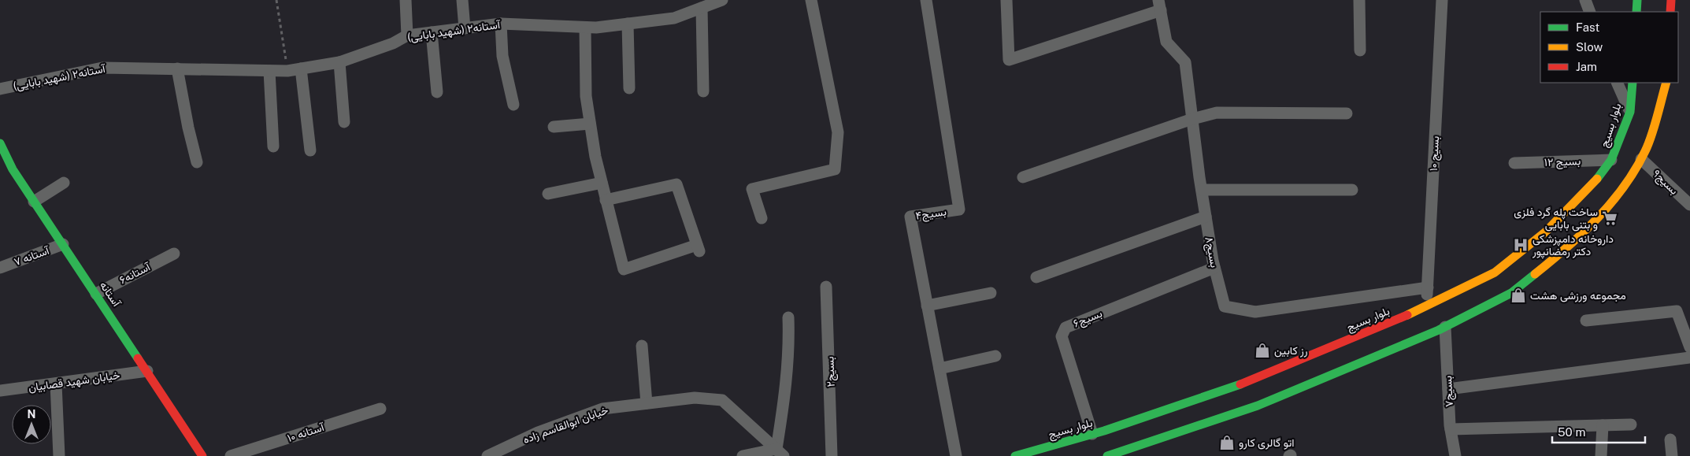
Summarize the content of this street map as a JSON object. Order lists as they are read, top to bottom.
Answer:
{
  "streets": {
    "main road": ["بلوار بسیج", "آستانه"],
    "street": [
      "آستانه۲ (شهید بابایی)",
      "بسیج ۱۰",
      "بسیج ۱۲",
      "بسیج۹",
      "بسیج۴",
      "بسیج۸",
      "آستانه ۷",
      "آستانه۶",
      "بسیج۶",
      "بسیج۲",
      "خیابان شهید قصابیان",
      "بسیج۷",
      "خیابان ابوالقاسم زاده",
      "آستانه ۱۰"
    ]
  },
  "crossings": [
    ["بلوار بسیج", "بسیج ۱۰"],
    ["بلوار بسیج", "بسیج ۱۲"],
    ["بلوار بسیج", "بسیج۶"],
    ["بسیج ۱۰", "بسیج۸"],
    ["بسیج۸", "بسیج۶"],
    ["آستانه ۷", "آستانه"],
    ["آستانه۶", "آستانه"],
    ["آستانه", "خیابان شهید قصابیان"]
  ],
  "places": {
    "supermarket": ["ساخت پله گرد فلزی و بتنی بابایی"],
    "hospital": ["داروخانه دامپزشکی دکتر رمضانپور"],
    "shop": ["مجموعه ورزشی هشت", "رز کابین", "اتو گالری کارو"]
  },
  "legend": ["Fast", "Slow", "Jam"],
  "scale_bar": "50 m",
  "north": "top"
}
